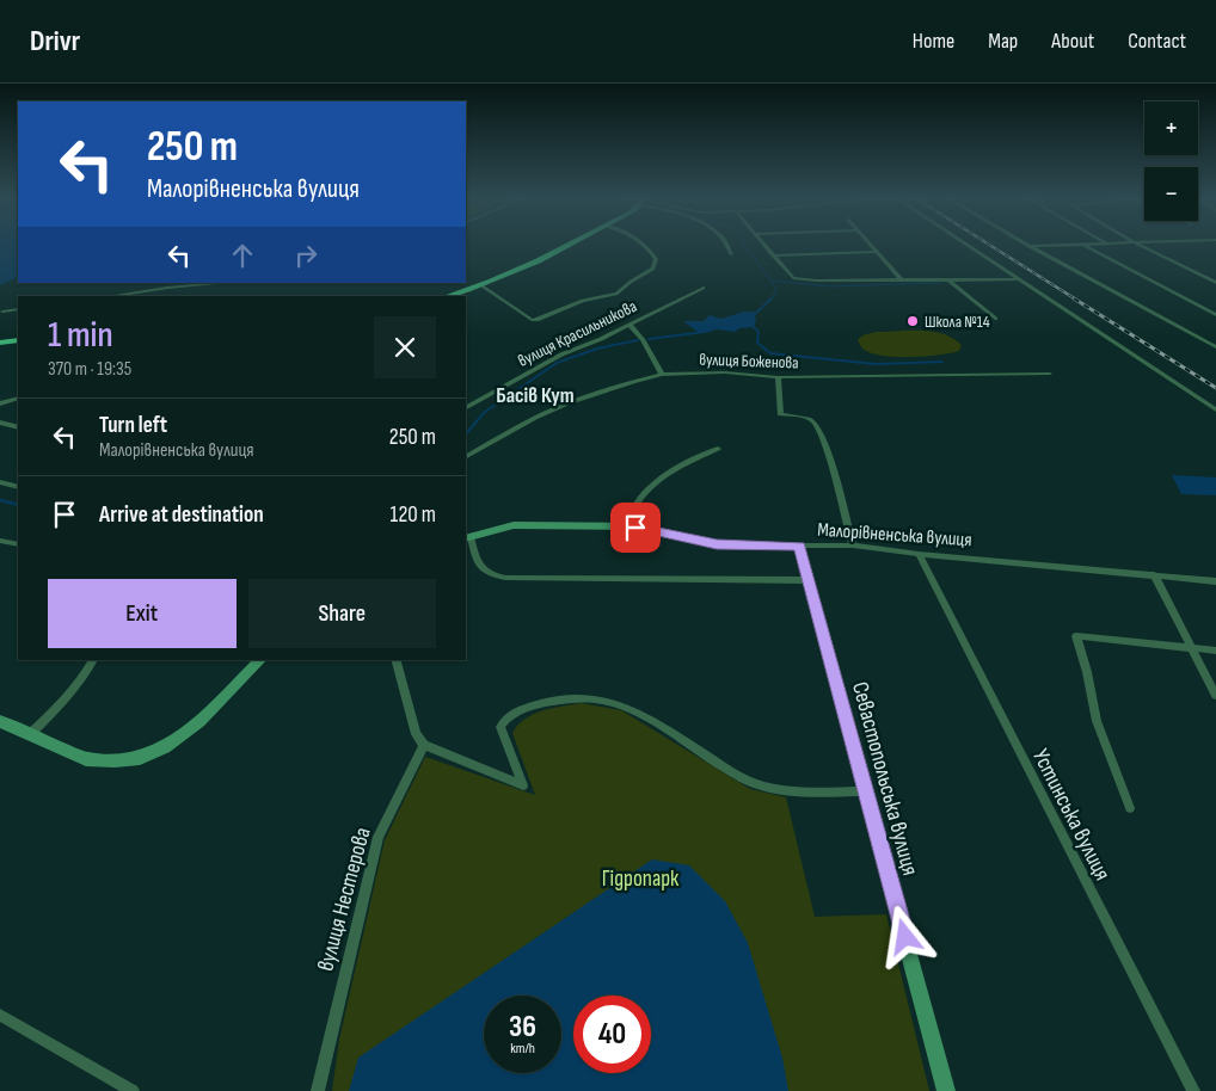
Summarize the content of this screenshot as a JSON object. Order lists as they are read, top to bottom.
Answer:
{
  "streets": {
    "street": [
      "вулиця Красильникова",
      "вулиця Боженова",
      "Малорівненська вулиця",
      "Севастопольська вулиця",
      "Устинська вулиця",
      "вулиця Нестерова"
    ]
  },
  "crossings": [
    ["Малорівненська вулиця", "Севастопольська вулиця"],
    ["Малорівненська вулиця", "Устинська вулиця"]
  ],
  "districts": ["Басів Кут"],
  "parks": ["Гідропарк"],
  "places": ["Школа №14"],
  "page": {
    "header": "Drivr",
    "nav": [
      "Home",
      "Map",
      "About",
      "Contact"
    ],
    "map_buttons": ["+", "−"],
    "turn": ["250 m", "Малорівненська вулиця"],
    "heading": ["1 min", "370 m · 19:35"],
    "list": [
      {
        "name": "Turn left",
        "note": "Малорівненська вулиця",
        "value": "250 m"
      },
      {
        "name": "Arrive at destination",
        "value": "120 m"
      }
    ],
    "buttons": ["Exit", "Share"],
    "speed": "36 km/h",
    "limit": "40"
  }
}
